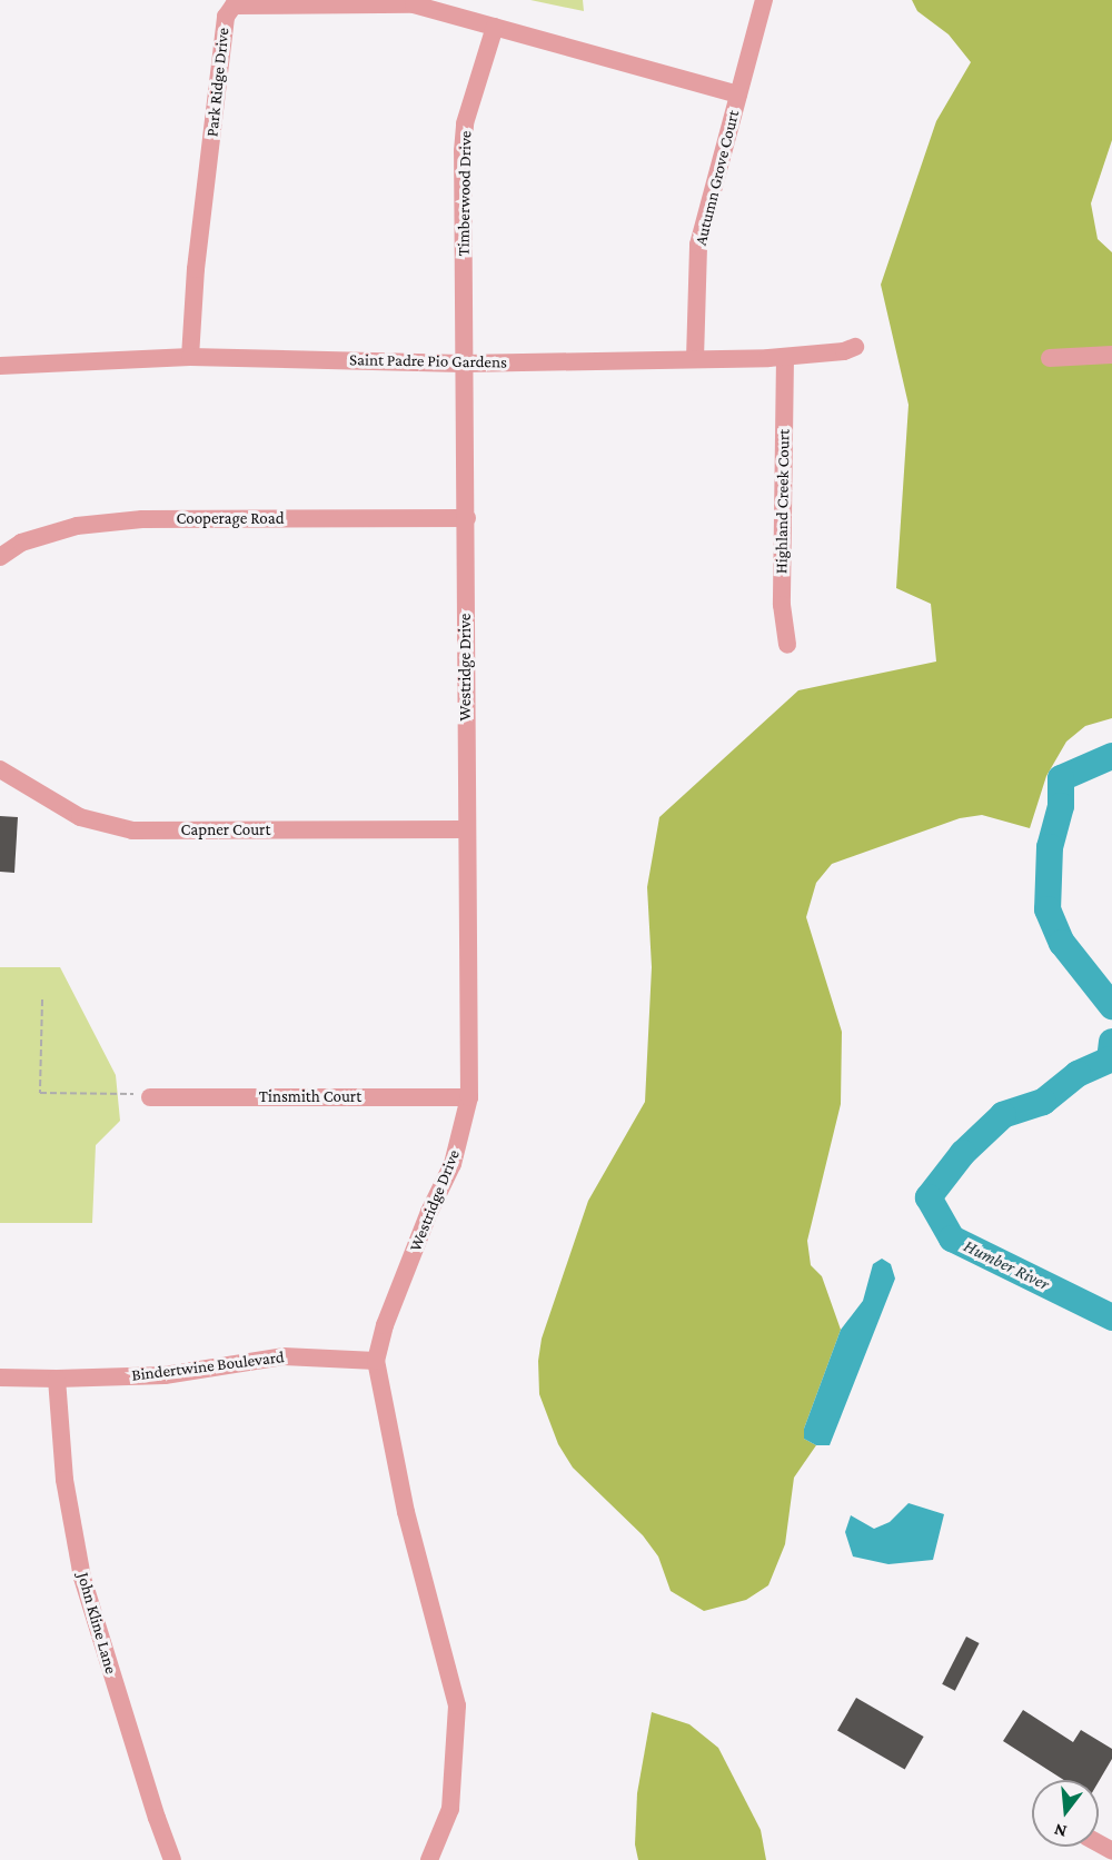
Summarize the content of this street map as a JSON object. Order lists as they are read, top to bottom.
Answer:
{
  "streets": {
    "street": [
      "Park Ridge Drive",
      "Autumn Grove Court",
      "Timberwood Drive",
      "Saint Padre Pio Gardens",
      "Highland Creek Court",
      "Cooperage Road",
      "Westridge Drive",
      "Capner Court",
      "Tinsmith Court",
      "Bindertwine Boulevard",
      "John Kline Lane"
    ]
  },
  "crossings": [
    ["Park Ridge Drive", "Autumn Grove Court"],
    ["Park Ridge Drive", "Timberwood Drive"],
    ["Park Ridge Drive", "Saint Padre Pio Gardens"],
    ["Autumn Grove Court", "Saint Padre Pio Gardens"],
    ["Timberwood Drive", "Saint Padre Pio Gardens"],
    ["Timberwood Drive", "Westridge Drive"],
    ["Saint Padre Pio Gardens", "Highland Creek Court"],
    ["Saint Padre Pio Gardens", "Westridge Drive"],
    ["Cooperage Road", "Westridge Drive"],
    ["Westridge Drive", "Capner Court"],
    ["Westridge Drive", "Tinsmith Court"],
    ["Westridge Drive", "Bindertwine Boulevard"],
    ["Bindertwine Boulevard", "John Kline Lane"]
  ],
  "water": ["Humber River"],
  "north": "bottom"
}
